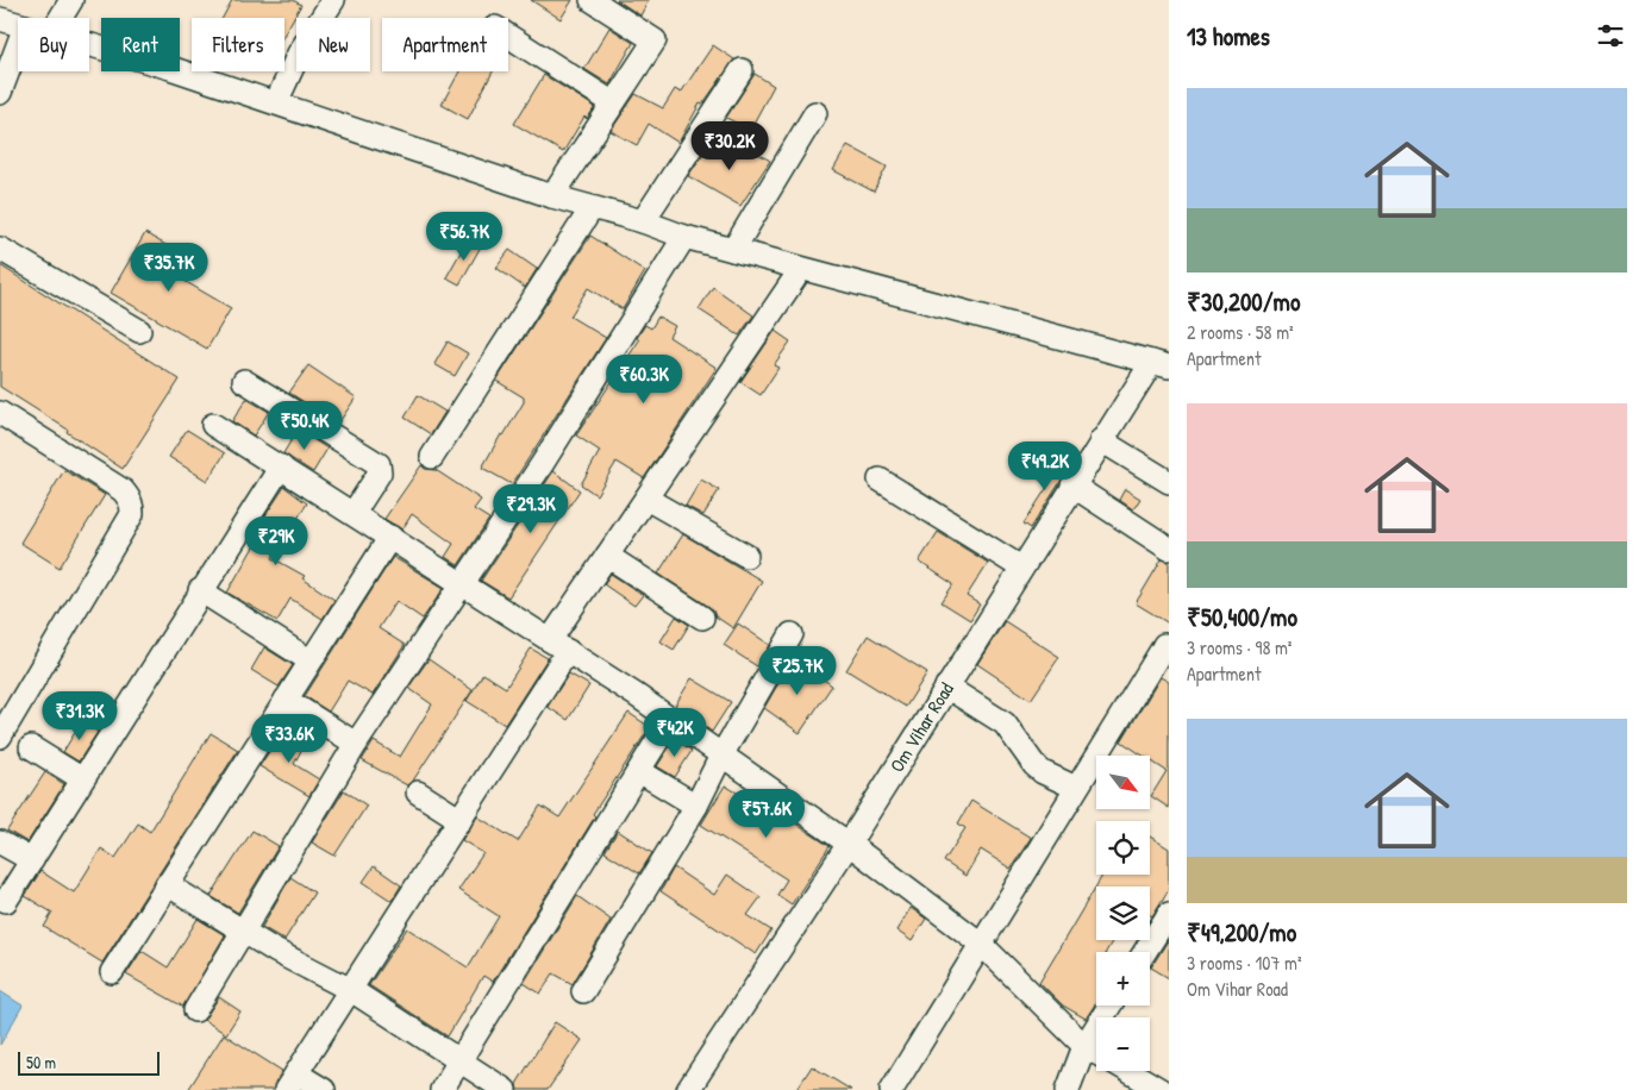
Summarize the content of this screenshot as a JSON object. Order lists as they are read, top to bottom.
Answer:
{
  "streets": {
    "street": ["Om Vihar Road"]
  },
  "scale_bar": "50 m",
  "north": "bottom right",
  "page": {
    "heading": "13 homes",
    "chip": [
      "Buy",
      "Rent",
      "Filters",
      "New",
      "Apartment"
    ],
    "list": [
      {
        "name": "₹30,200/mo",
        "note": "2 rooms · 58 m² · Apartment"
      },
      {
        "name": "₹50,400/mo",
        "note": "3 rooms · 98 m² · Apartment"
      },
      {
        "name": "₹49,200/mo",
        "note": "3 rooms · 107 m² · Om Vihar Road"
      }
    ],
    "price": [
      "₹30.2K",
      "₹56.7K",
      "₹35.7K",
      "₹60.3K",
      "₹50.4K",
      "₹49.2K",
      "₹29.3K",
      "₹29K",
      "₹25.7K",
      "₹31.3K",
      "₹42K",
      "₹33.6K",
      "₹57.6K"
    ],
    "map_buttons": ["+", "−"],
    "scale": "50 m"
  }
}
